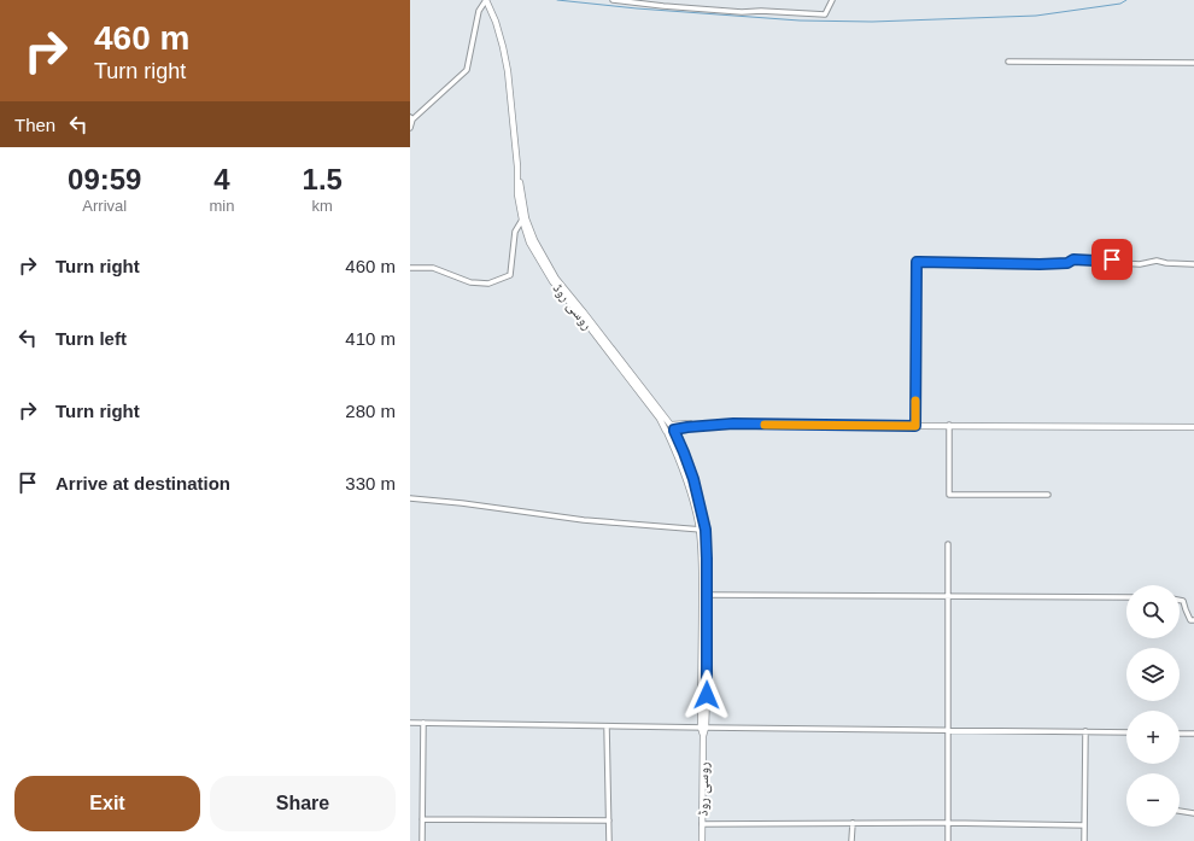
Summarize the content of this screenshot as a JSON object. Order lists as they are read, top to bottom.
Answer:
{
  "streets": {
    "main road": ["روسی روڈ"]
  },
  "page": {
    "turn": ["460 m", "Turn right"],
    "then": "Then",
    "eta": [
      "09:59",
      "Arrival",
      "4",
      "min",
      "1.5",
      "km"
    ],
    "list": [
      {
        "name": "Turn right",
        "value": "460 m"
      },
      {
        "name": "Turn left",
        "value": "410 m"
      },
      {
        "name": "Turn right",
        "value": "280 m"
      },
      {
        "name": "Arrive at destination",
        "value": "330 m"
      }
    ],
    "map_buttons": ["+", "−"],
    "buttons": ["Exit", "Share"]
  }
}
